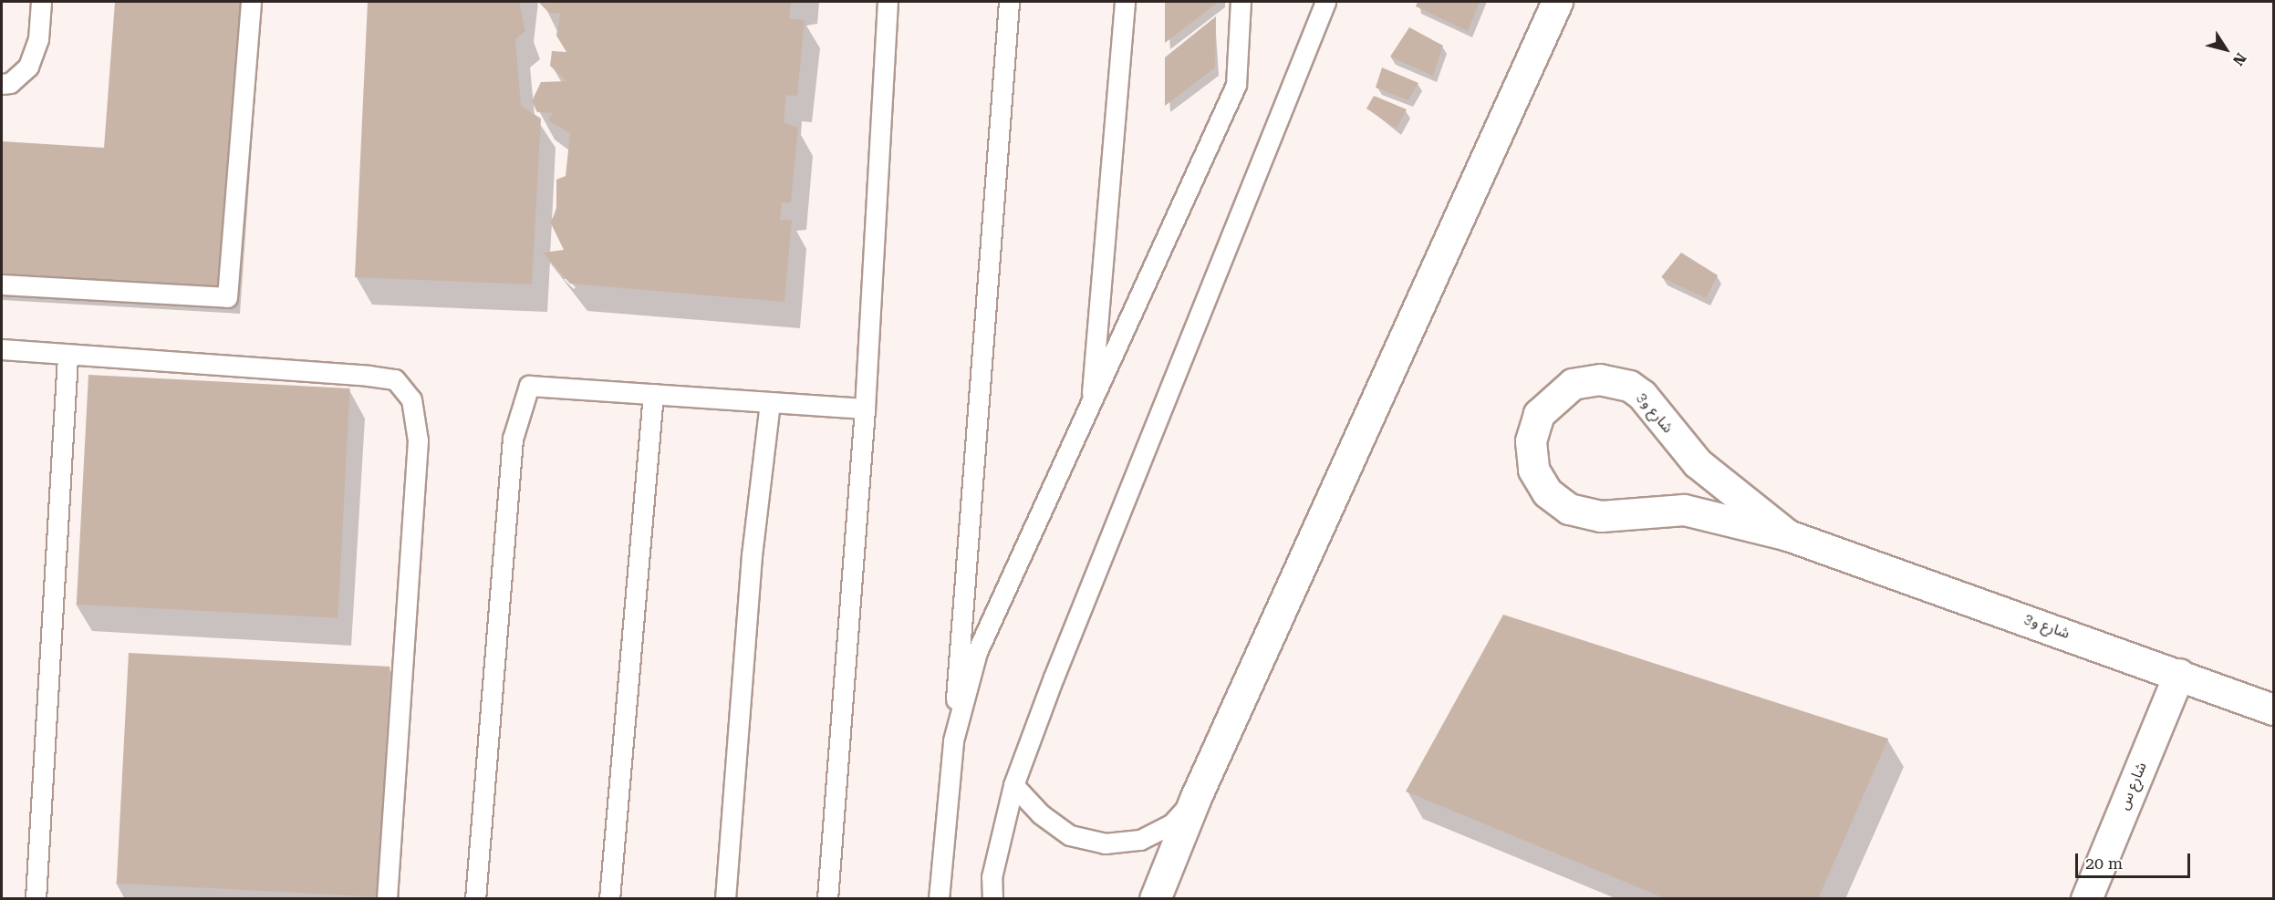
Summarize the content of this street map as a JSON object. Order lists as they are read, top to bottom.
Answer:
{
  "streets": {
    "street": ["شارع و3", "شارع س"]
  },
  "crossings": [
    ["شارع و3", "شارع س"]
  ],
  "scale_bar": "20 m",
  "north": "bottom right"
}
